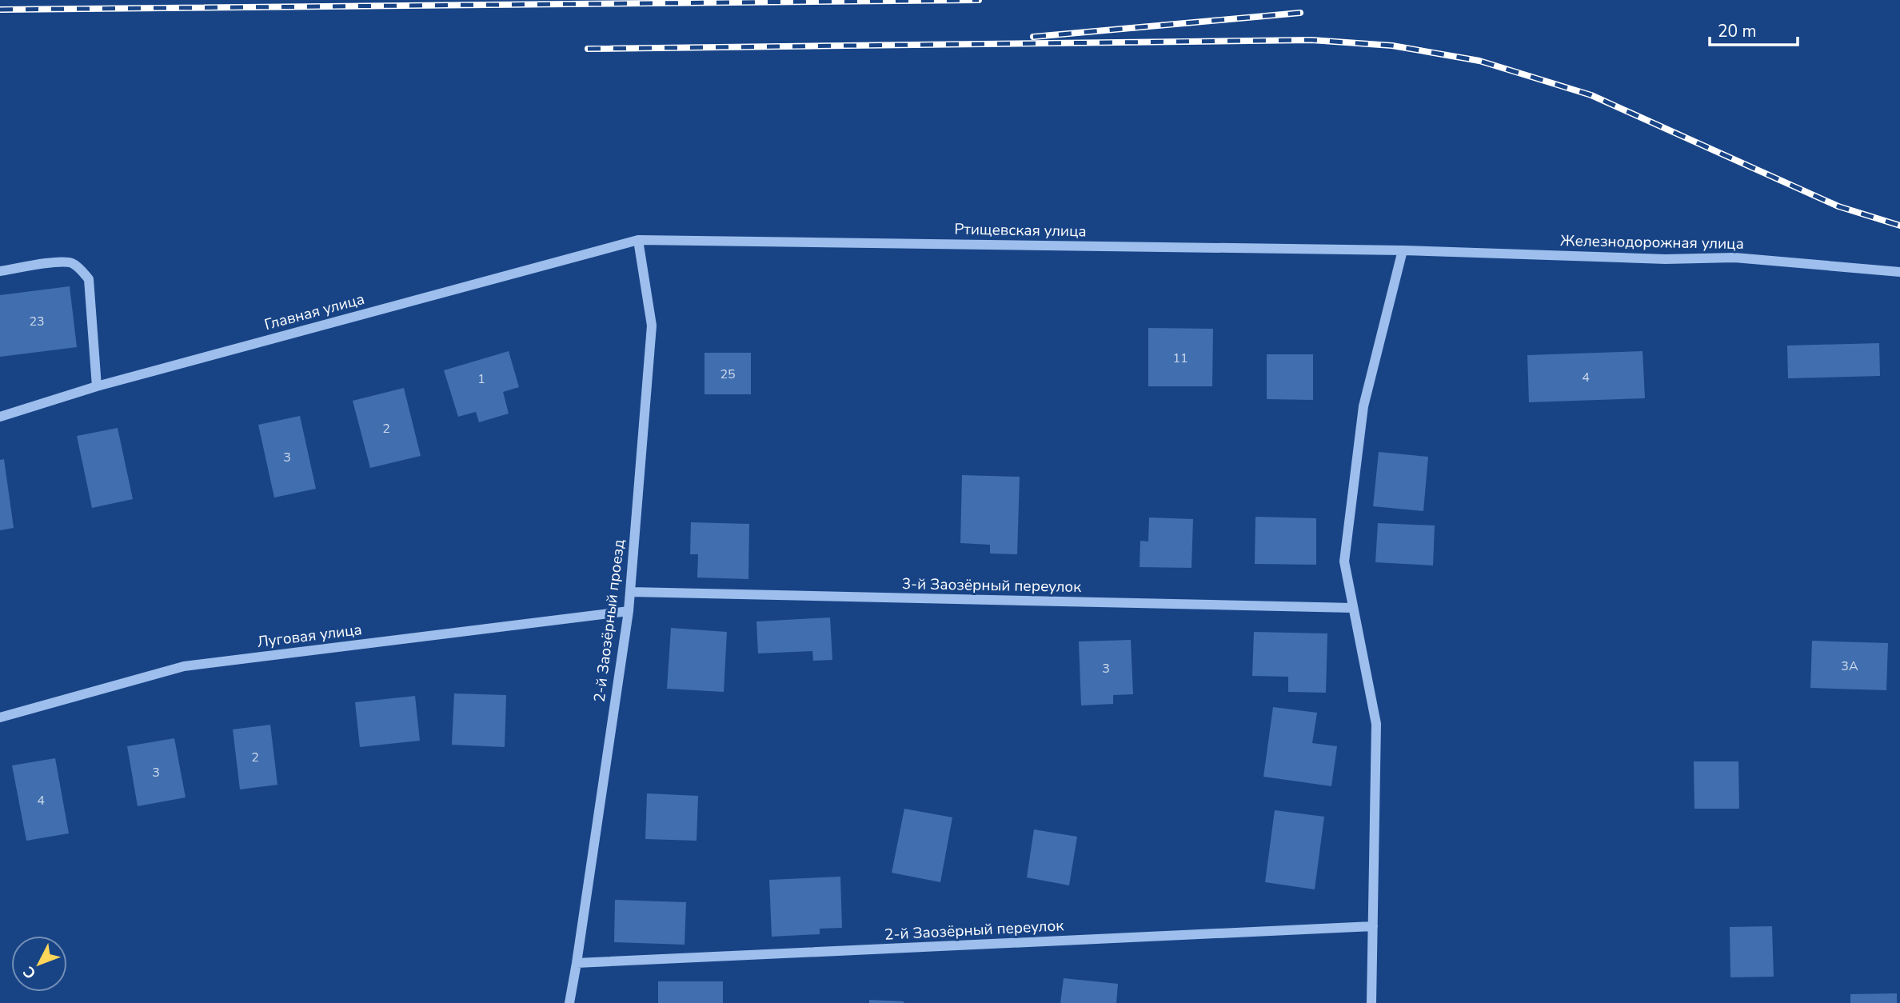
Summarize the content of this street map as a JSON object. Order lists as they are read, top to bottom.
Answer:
{
  "streets": {
    "street": [
      "Ртищевская улица",
      "Железнодорожная улица",
      "Главная улица",
      "3-й Заозёрный переулок",
      "2-й Заозёрный проезд",
      "Луговая улица",
      "2-й Заозёрный переулок"
    ]
  },
  "crossings": [
    ["Ртищевская улица", "Железнодорожная улица"],
    ["Ртищевская улица", "Главная улица"],
    ["Ртищевская улица", "2-й Заозёрный проезд"],
    ["Главная улица", "2-й Заозёрный проезд"],
    ["3-й Заозёрный переулок", "2-й Заозёрный проезд"],
    ["2-й Заозёрный проезд", "Луговая улица"],
    ["2-й Заозёрный проезд", "2-й Заозёрный переулок"]
  ],
  "house_numbers": [
    "23",
    "11",
    "25",
    "4",
    "1",
    "2",
    "3",
    "3А",
    "3",
    "2",
    "3",
    "4"
  ],
  "scale_bar": "20 m",
  "north": "bottom left"
}
